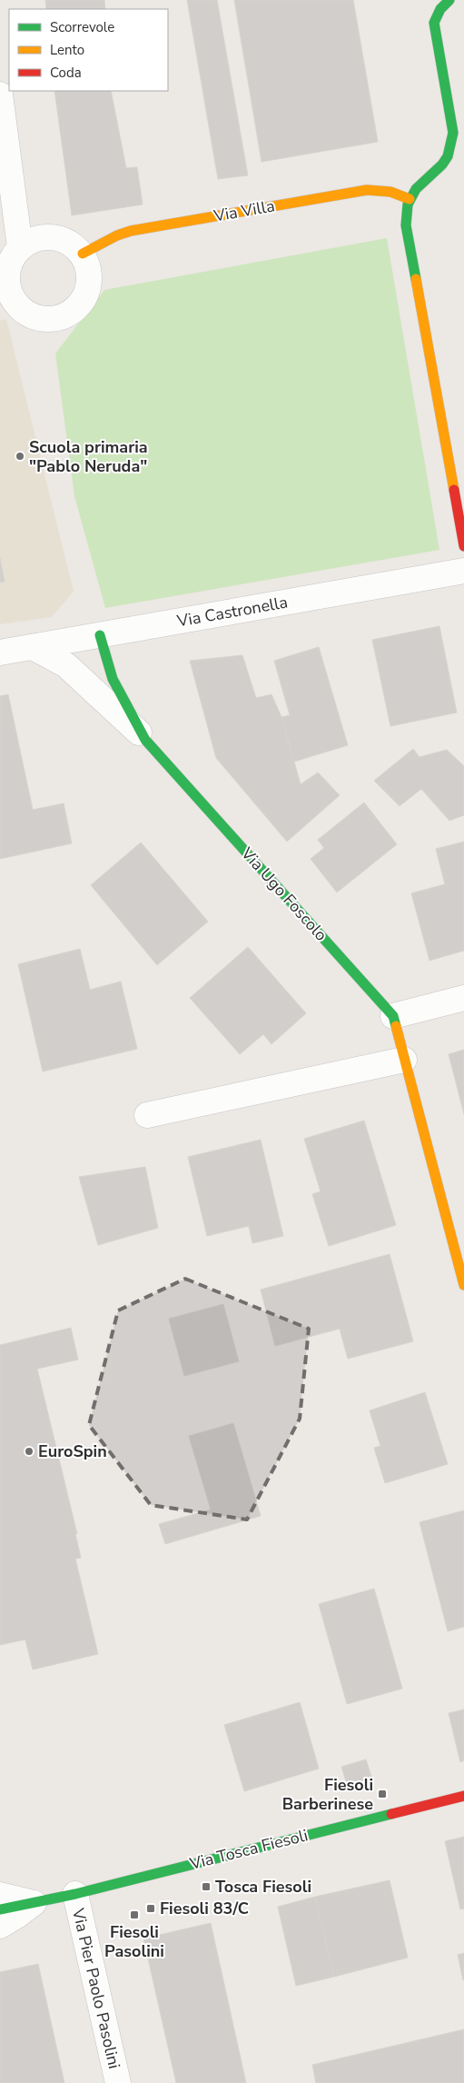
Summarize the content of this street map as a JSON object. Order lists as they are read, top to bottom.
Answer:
{
  "streets": {
    "street": [
      "Via Villa",
      "Via Castronella",
      "Via Ugo Foscolo",
      "Via Tosca Fiesoli",
      "Via Pier Paolo Pasolini"
    ]
  },
  "crossings": [
    ["Via Castronella", "Via Ugo Foscolo"],
    ["Via Tosca Fiesoli", "Via Pier Paolo Pasolini"]
  ],
  "places": {
    "other": ["Scuola primaria \"Pablo Neruda\"", "EuroSpin"],
    "transit": [
      "Fiesoli Barberinese",
      "Tosca Fiesoli",
      "Fiesoli 83/C",
      "Fiesoli Pasolini"
    ]
  },
  "legend": ["Scorrevole", "Lento", "Coda"]
}
